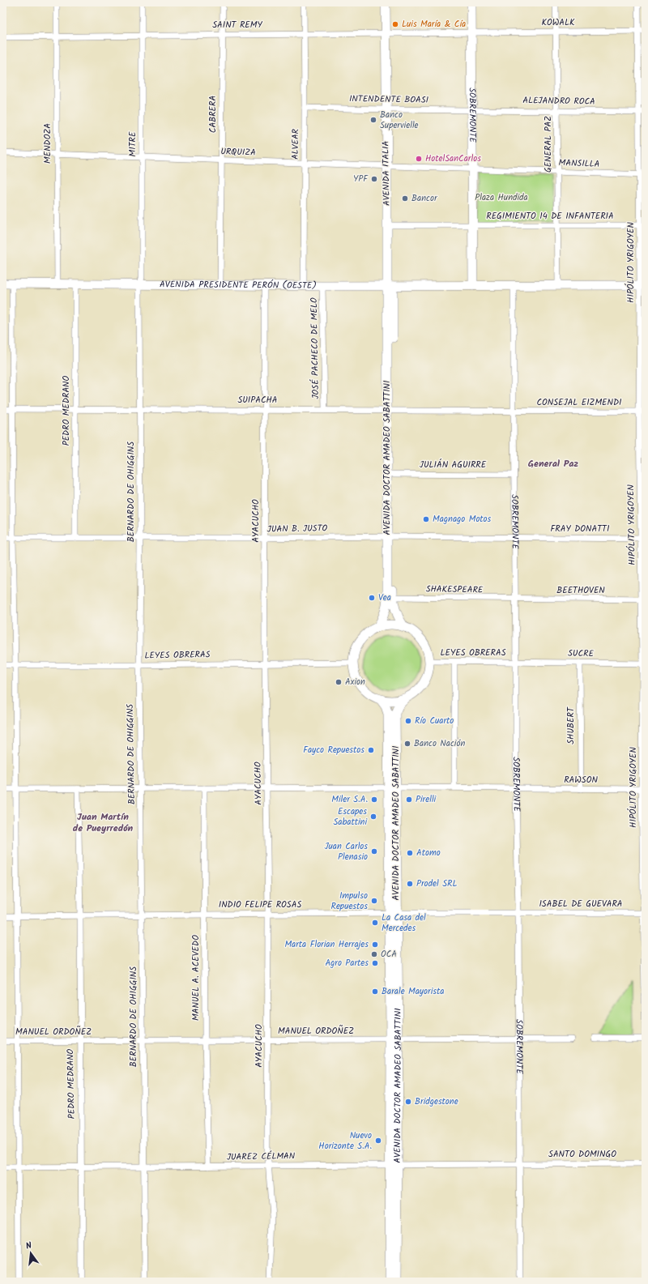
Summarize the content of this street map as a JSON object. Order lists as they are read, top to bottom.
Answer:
{
  "streets": {
    "main road": [
      "SOBREMONTE",
      "AVENIDA ITALIA",
      "AVENIDA PRESIDENTE PERÓN (OESTE)",
      "AVENIDA DOCTOR AMADEO SABATTINI"
    ],
    "street": [
      "KOWALK",
      "SAINT REMY",
      "INTENDENTE BOASI",
      "ALEJANDRO ROCA",
      "CABRERA",
      "MENDOZA",
      "MITRE",
      "ALVEAR",
      "GENERAL PAZ",
      "URQUIZA",
      "MANSILLA",
      "REGIMIENTO 14 DE INFANTERIA",
      "HIPÓLITO YRIGOYEN",
      "JOSÉ PACHECO DE MELO",
      "SUIPACHA",
      "CONSEJAL EIZMENDI",
      "PEDRO MEDRANO",
      "JULIÁN AGUIRRE",
      "BERNARDO DE OHIGGINS",
      "AYACUCHO",
      "JUAN B. JUSTO",
      "FRAY DONATTI",
      "SHAKESPEARE",
      "BEETHOVEN",
      "LEYES OBRERAS",
      "SUCRE",
      "SHUBERT",
      "RAWSON",
      "ISABEL DE GUEVARA",
      "INDIO FELIPE ROSAS",
      "MANUEL A. ACEVEDO",
      "MANUEL ORDOÑEZ",
      "SANTO DOMINGO",
      "JUAREZ CÉLMAN"
    ]
  },
  "crossings": [
    ["KOWALK", "SAINT REMY"],
    ["KOWALK", "SOBREMONTE"],
    ["KOWALK", "GENERAL PAZ"],
    ["KOWALK", "HIPÓLITO YRIGOYEN"],
    ["SAINT REMY", "CABRERA"],
    ["SAINT REMY", "SOBREMONTE"],
    ["SAINT REMY", "MENDOZA"],
    ["SAINT REMY", "MITRE"],
    ["SAINT REMY", "ALVEAR"],
    ["SAINT REMY", "AVENIDA ITALIA"],
    ["INTENDENTE BOASI", "ALEJANDRO ROCA"],
    ["INTENDENTE BOASI", "SOBREMONTE"],
    ["INTENDENTE BOASI", "ALVEAR"],
    ["INTENDENTE BOASI", "AVENIDA ITALIA"],
    ["ALEJANDRO ROCA", "SOBREMONTE"],
    ["ALEJANDRO ROCA", "GENERAL PAZ"],
    ["ALEJANDRO ROCA", "HIPÓLITO YRIGOYEN"],
    ["CABRERA", "URQUIZA"],
    ["CABRERA", "AVENIDA PRESIDENTE PERÓN (OESTE)"],
    ["SOBREMONTE", "URQUIZA"],
    ["SOBREMONTE", "MANSILLA"],
    ["SOBREMONTE", "REGIMIENTO 14 DE INFANTERIA"],
    ["SOBREMONTE", "AVENIDA PRESIDENTE PERÓN (OESTE)"],
    ["SOBREMONTE", "SUIPACHA"],
    ["SOBREMONTE", "CONSEJAL EIZMENDI"],
    ["SOBREMONTE", "JULIÁN AGUIRRE"],
    ["SOBREMONTE", "JUAN B. JUSTO"],
    ["SOBREMONTE", "FRAY DONATTI"],
    ["SOBREMONTE", "SHAKESPEARE"],
    ["SOBREMONTE", "BEETHOVEN"],
    ["SOBREMONTE", "LEYES OBRERAS"],
    ["SOBREMONTE", "SUCRE"],
    ["SOBREMONTE", "RAWSON"],
    ["SOBREMONTE", "ISABEL DE GUEVARA"],
    ["SOBREMONTE", "INDIO FELIPE ROSAS"],
    ["SOBREMONTE", "MANUEL ORDOÑEZ"],
    ["SOBREMONTE", "SANTO DOMINGO"],
    ["SOBREMONTE", "JUAREZ CÉLMAN"],
    ["MENDOZA", "URQUIZA"],
    ["MENDOZA", "AVENIDA PRESIDENTE PERÓN (OESTE)"],
    ["MITRE", "URQUIZA"],
    ["MITRE", "AVENIDA PRESIDENTE PERÓN (OESTE)"],
    ["MITRE", "BERNARDO DE OHIGGINS"],
    ["ALVEAR", "URQUIZA"],
    ["ALVEAR", "AVENIDA PRESIDENTE PERÓN (OESTE)"],
    ["GENERAL PAZ", "MANSILLA"],
    ["GENERAL PAZ", "REGIMIENTO 14 DE INFANTERIA"],
    ["GENERAL PAZ", "AVENIDA PRESIDENTE PERÓN (OESTE)"],
    ["URQUIZA", "MANSILLA"],
    ["URQUIZA", "AVENIDA ITALIA"],
    ["MANSILLA", "HIPÓLITO YRIGOYEN"],
    ["AVENIDA ITALIA", "REGIMIENTO 14 DE INFANTERIA"],
    ["AVENIDA ITALIA", "AVENIDA PRESIDENTE PERÓN (OESTE)"],
    ["AVENIDA ITALIA", "AVENIDA DOCTOR AMADEO SABATTINI"],
    ["REGIMIENTO 14 DE INFANTERIA", "HIPÓLITO YRIGOYEN"],
    ["HIPÓLITO YRIGOYEN", "AVENIDA PRESIDENTE PERÓN (OESTE)"],
    ["HIPÓLITO YRIGOYEN", "CONSEJAL EIZMENDI"],
    ["HIPÓLITO YRIGOYEN", "FRAY DONATTI"],
    ["HIPÓLITO YRIGOYEN", "BEETHOVEN"],
    ["HIPÓLITO YRIGOYEN", "SUCRE"],
    ["HIPÓLITO YRIGOYEN", "RAWSON"],
    ["HIPÓLITO YRIGOYEN", "ISABEL DE GUEVARA"],
    ["AVENIDA PRESIDENTE PERÓN (OESTE)", "JOSÉ PACHECO DE MELO"],
    ["AVENIDA PRESIDENTE PERÓN (OESTE)", "PEDRO MEDRANO"],
    ["AVENIDA PRESIDENTE PERÓN (OESTE)", "AVENIDA DOCTOR AMADEO SABATTINI"],
    ["AVENIDA PRESIDENTE PERÓN (OESTE)", "BERNARDO DE OHIGGINS"],
    ["AVENIDA PRESIDENTE PERÓN (OESTE)", "AYACUCHO"],
    ["JOSÉ PACHECO DE MELO", "SUIPACHA"],
    ["SUIPACHA", "CONSEJAL EIZMENDI"],
    ["SUIPACHA", "PEDRO MEDRANO"],
    ["SUIPACHA", "AVENIDA DOCTOR AMADEO SABATTINI"],
    ["SUIPACHA", "BERNARDO DE OHIGGINS"],
    ["SUIPACHA", "AYACUCHO"],
    ["PEDRO MEDRANO", "JUAN B. JUSTO"],
    ["PEDRO MEDRANO", "RAWSON"],
    ["PEDRO MEDRANO", "INDIO FELIPE ROSAS"],
    ["PEDRO MEDRANO", "MANUEL ORDOÑEZ"],
    ["PEDRO MEDRANO", "JUAREZ CÉLMAN"],
    ["AVENIDA DOCTOR AMADEO SABATTINI", "JULIÁN AGUIRRE"],
    ["AVENIDA DOCTOR AMADEO SABATTINI", "JUAN B. JUSTO"],
    ["AVENIDA DOCTOR AMADEO SABATTINI", "SHAKESPEARE"],
    ["AVENIDA DOCTOR AMADEO SABATTINI", "LEYES OBRERAS"],
    ["AVENIDA DOCTOR AMADEO SABATTINI", "RAWSON"],
    ["AVENIDA DOCTOR AMADEO SABATTINI", "INDIO FELIPE ROSAS"],
    ["AVENIDA DOCTOR AMADEO SABATTINI", "MANUEL ORDOÑEZ"],
    ["AVENIDA DOCTOR AMADEO SABATTINI", "JUAREZ CÉLMAN"],
    ["BERNARDO DE OHIGGINS", "JUAN B. JUSTO"],
    ["BERNARDO DE OHIGGINS", "LEYES OBRERAS"],
    ["BERNARDO DE OHIGGINS", "RAWSON"],
    ["BERNARDO DE OHIGGINS", "INDIO FELIPE ROSAS"],
    ["BERNARDO DE OHIGGINS", "MANUEL ORDOÑEZ"],
    ["BERNARDO DE OHIGGINS", "JUAREZ CÉLMAN"],
    ["AYACUCHO", "JUAN B. JUSTO"],
    ["AYACUCHO", "LEYES OBRERAS"],
    ["AYACUCHO", "RAWSON"],
    ["AYACUCHO", "INDIO FELIPE ROSAS"],
    ["AYACUCHO", "MANUEL ORDOÑEZ"],
    ["AYACUCHO", "JUAREZ CÉLMAN"],
    ["JUAN B. JUSTO", "FRAY DONATTI"],
    ["SHAKESPEARE", "BEETHOVEN"],
    ["LEYES OBRERAS", "SUCRE"],
    ["SUCRE", "SHUBERT"],
    ["SHUBERT", "RAWSON"],
    ["RAWSON", "MANUEL A. ACEVEDO"],
    ["ISABEL DE GUEVARA", "INDIO FELIPE ROSAS"],
    ["INDIO FELIPE ROSAS", "MANUEL A. ACEVEDO"],
    ["MANUEL A. ACEVEDO", "MANUEL ORDOÑEZ"],
    ["MANUEL A. ACEVEDO", "JUAREZ CÉLMAN"],
    ["SANTO DOMINGO", "JUAREZ CÉLMAN"]
  ],
  "districts": ["General Paz", "Juan Martín de Pueyrredón"],
  "parks": ["Plaza Hundida"],
  "places": [
    "Luis María & Cía",
    "Banco Supervielle",
    "HotelSanCarlos",
    "YPF",
    "Bancor",
    "Magnago Motos",
    "Vea",
    "Axion",
    "Río Cuarto",
    "Banco Nación",
    "Fayco Repuestos",
    "Miler S.A.",
    "Pirelli",
    "Escapes Sabattini",
    "Juan Carlos Plenasio",
    "Atomo",
    "Prodel SRL",
    "Impulso Repuestos",
    "La Casa del Mercedes",
    "Marta Florian Herrajes",
    "OCA",
    "Agro Partes",
    "Barale Mayorista",
    "Bridgestone",
    "Nuevo Horizonte S.A."
  ],
  "north": "top"
}
